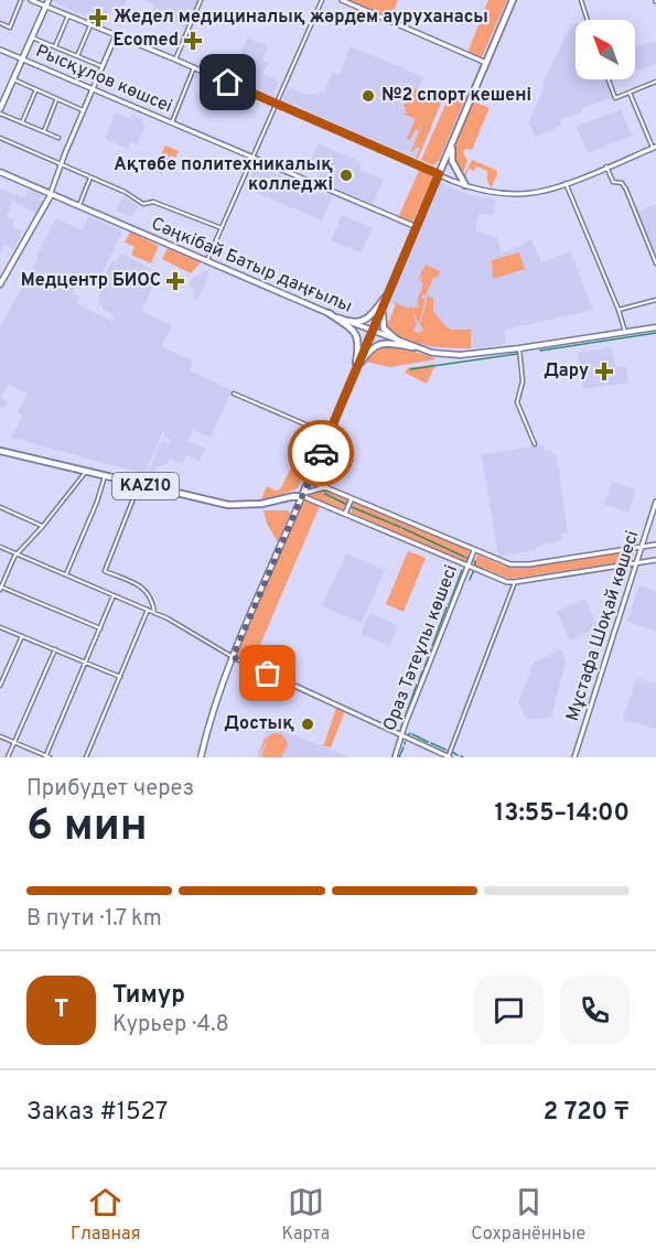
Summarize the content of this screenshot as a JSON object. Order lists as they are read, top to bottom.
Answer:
{
  "streets": {
    "main road": ["Сәңкібай Батыр даңғылы", "KAZ10"],
    "street": ["Рысқұлов көшсеі", "Мұстафа Шоқай көшесі", "Ораз Тәтеұлы көшесі"]
  },
  "places": {
    "health": [
      "Жедел медициналық жәрдем ауруханасы",
      "Ecomed",
      "Медцентр БИОС",
      "Дару"
    ],
    "other": ["№2 спорт кешені", "Ақтөбе политехникалық колледжі", "Достық"]
  },
  "north": "top left",
  "page": {
    "heading": ["6 мин", "Прибудет через", "13:55–14:00"],
    "panel": [
      "Тимур",
      "Курьер · 4.8",
      "Заказ #1527",
      "2 720 ₸"
    ],
    "bar": "В пути · 1.7 km",
    "round": "Т",
    "tabs": ["Главная", "Карта", "Сохранённые"]
  }
}
